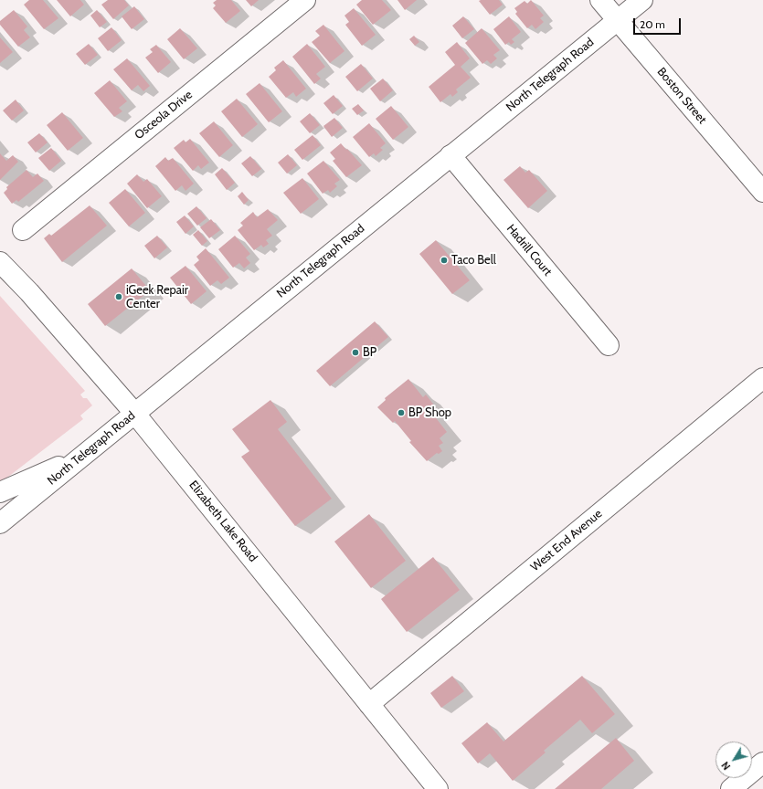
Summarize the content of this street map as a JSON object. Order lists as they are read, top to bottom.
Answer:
{
  "streets": {
    "main road": [
      "North Telegraph Road",
      "Boston Street",
      "Osceola Drive",
      "Hadrill Court",
      "Elizabeth Lake Road",
      "West End Avenue"
    ]
  },
  "crossings": [
    ["North Telegraph Road", "Boston Street"],
    ["North Telegraph Road", "Hadrill Court"],
    ["North Telegraph Road", "Elizabeth Lake Road"],
    ["Elizabeth Lake Road", "West End Avenue"]
  ],
  "places": [
    "Taco Bell",
    "iGeek Repair Center",
    "BP",
    "BP Shop"
  ],
  "scale_bar": "20 m",
  "north": "bottom left"
}
